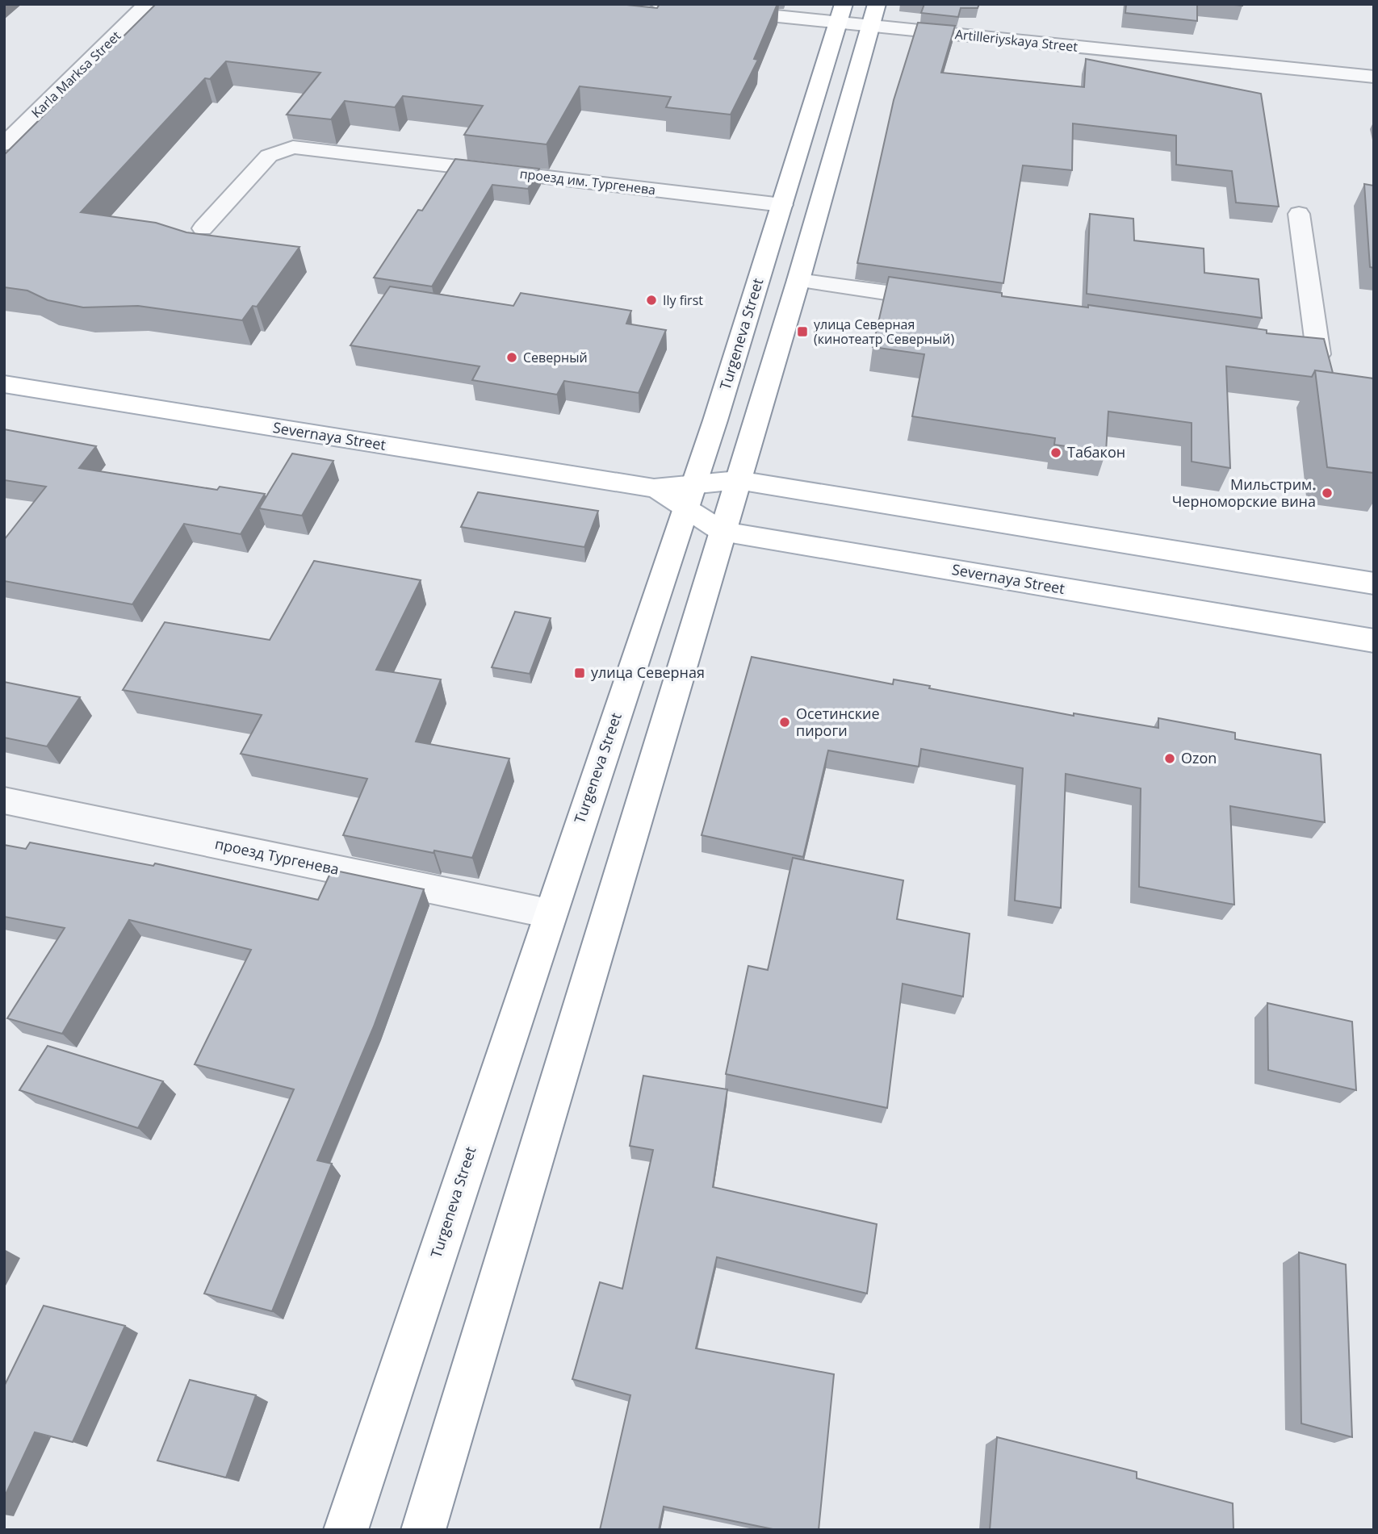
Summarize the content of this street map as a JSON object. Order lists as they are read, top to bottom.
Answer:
{
  "streets": {
    "main road": ["Turgeneva Street", "Severnaya Street"],
    "street": [
      "Artilleriyskaya Street",
      "Karla Marksa Street",
      "проезд им. Тургенева",
      "проезд Тургенева"
    ]
  },
  "crossings": [
    ["Artilleriyskaya Street", "Turgeneva Street"],
    ["проезд им. Тургенева", "Turgeneva Street"],
    ["Turgeneva Street", "Severnaya Street"],
    ["Turgeneva Street", "проезд Тургенева"]
  ],
  "places": {
    "other": [
      "Ily first",
      "Северный",
      "Табакон",
      "Мильстрим. Черноморские вина",
      "Осетинские пироги",
      "Ozon"
    ],
    "transit": ["улица Северная (кинотеатр Северный)", "улица Северная"]
  }
}
